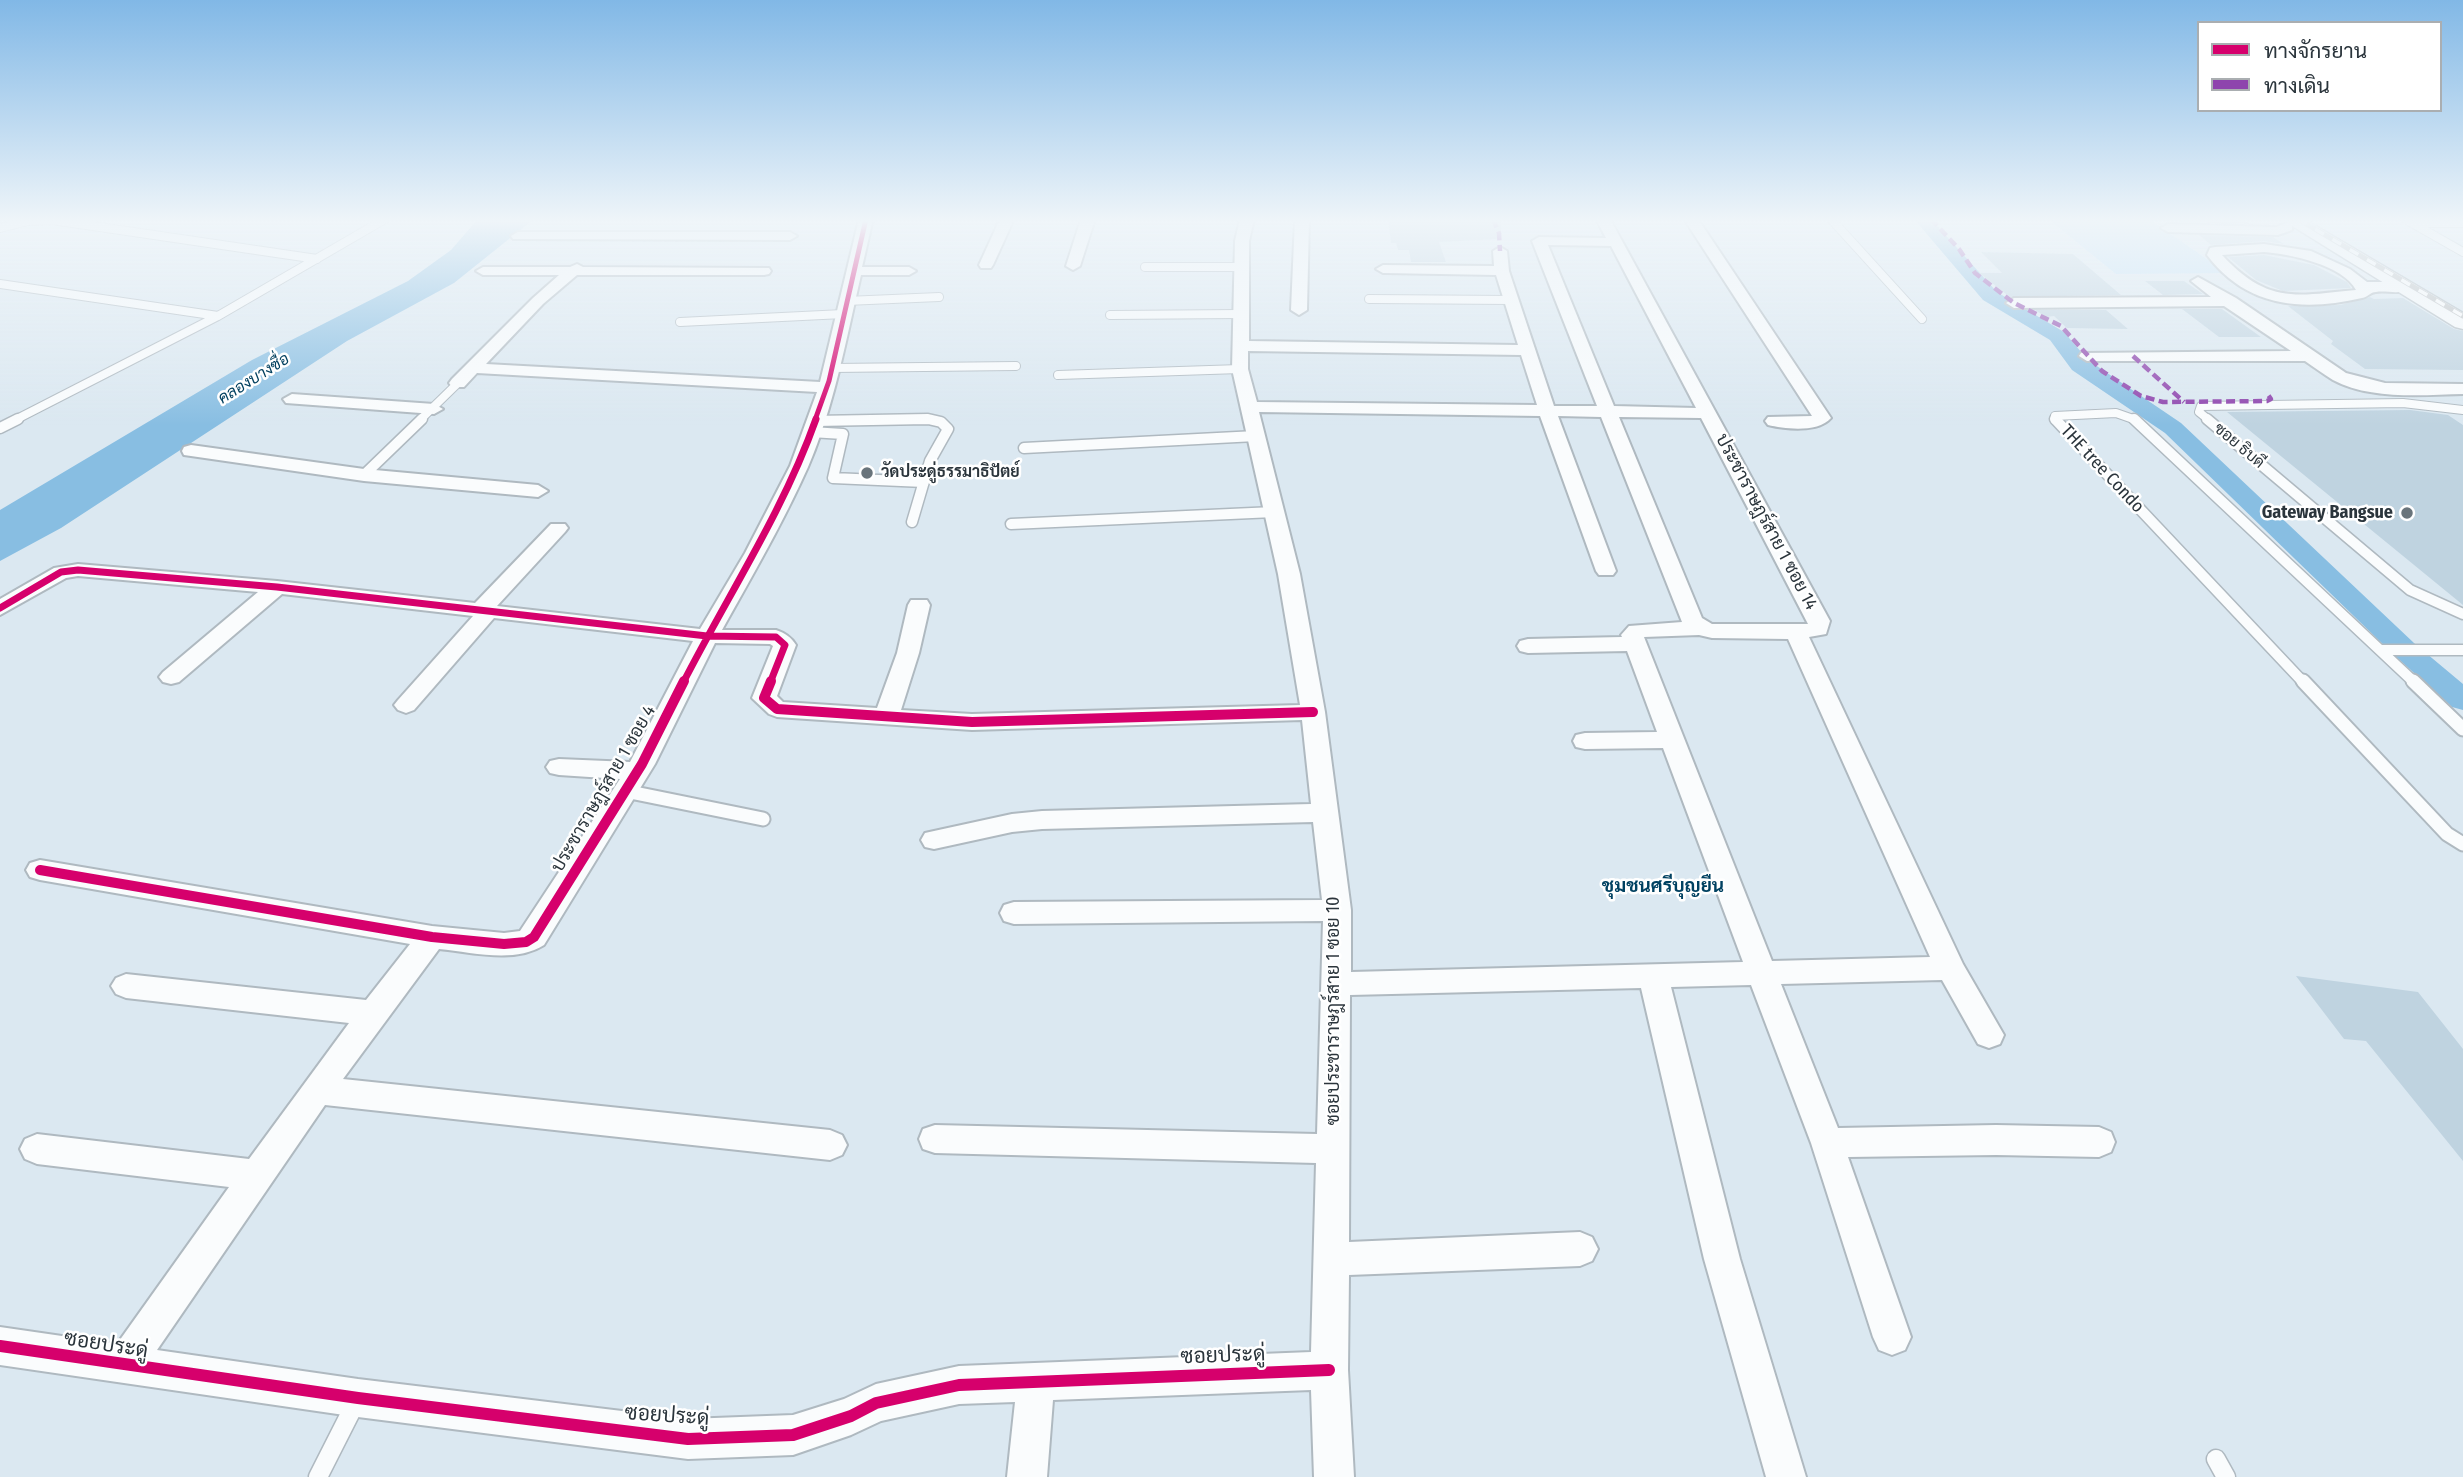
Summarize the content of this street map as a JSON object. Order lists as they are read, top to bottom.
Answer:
{
  "streets": {
    "street": [
      "ประชาราษฎร์สาย 1 ซอย 14",
      "ประชาราษฎร์สาย 1 ซอย 4",
      "ซอยประชาราษฎร์สาย 1 ซอย 10",
      "ซอยประดู่"
    ],
    "lane": ["ซอย ธิบดี", "THE tree Condo"]
  },
  "crossings": [
    ["ซอยประชาราษฎร์สาย 1 ซอย 10", "ซอยประดู่"]
  ],
  "districts": ["ชุมชนศรีบุญยืน"],
  "water": ["คลองบางซื่อ"],
  "places": ["วัดประดู่ธรรมาธิปัตย์", "Gateway Bangsue"],
  "legend": ["ทางจักรยาน", "ทางเดิน"]
}
